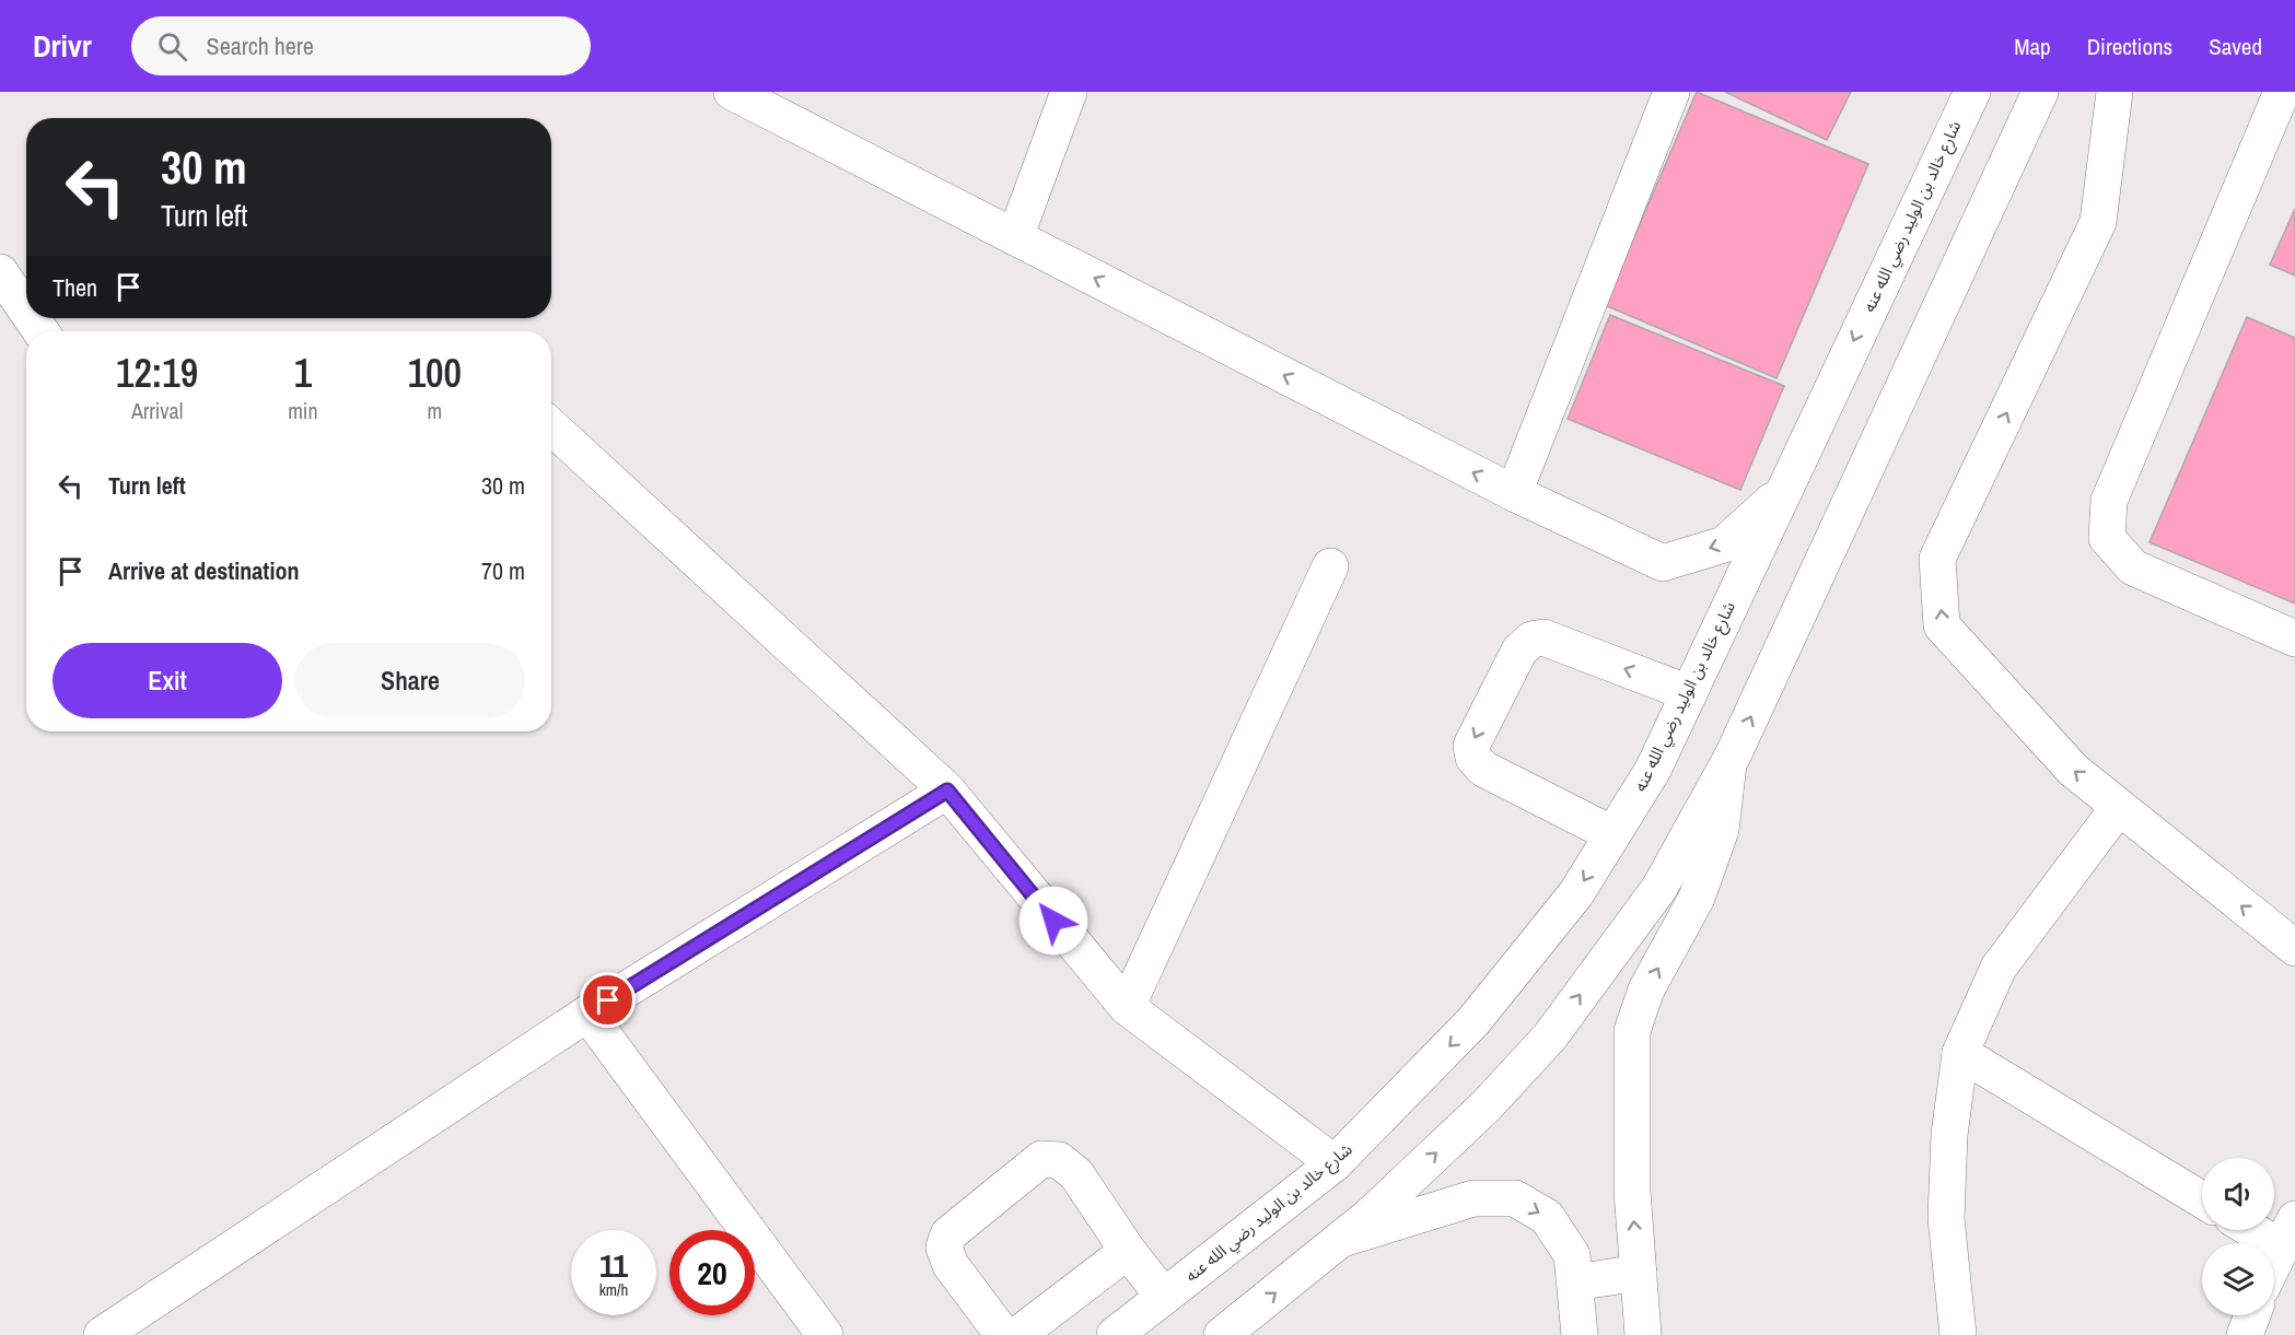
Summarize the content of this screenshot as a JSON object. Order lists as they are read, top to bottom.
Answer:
{
  "streets": {
    "main road": ["شارع خالد بن الوليد رضي الله عنه"]
  },
  "page": {
    "header": "Drivr",
    "search": "Search here",
    "nav": ["Map", "Directions", "Saved"],
    "turn": ["30 m", "Turn left"],
    "then": "Then",
    "eta": [
      "12:19",
      "Arrival",
      "1",
      "min",
      "100",
      "m"
    ],
    "list": [
      {
        "name": "Turn left",
        "value": "30 m"
      },
      {
        "name": "Arrive at destination",
        "value": "70 m"
      }
    ],
    "buttons": ["Exit", "Share"],
    "speed": "11 km/h",
    "limit": "20"
  }
}
